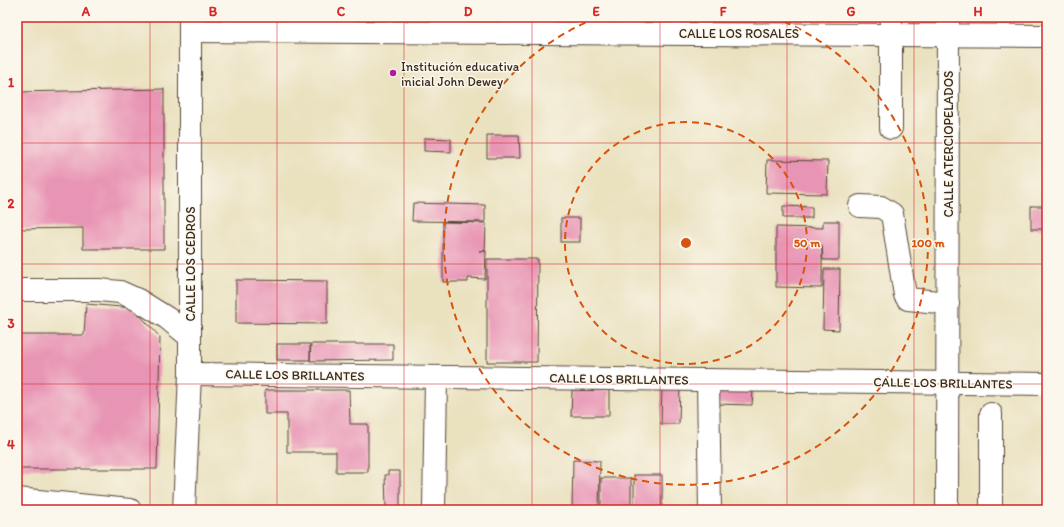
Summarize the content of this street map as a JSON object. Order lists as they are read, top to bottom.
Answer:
{
  "streets": {
    "street": [
      "CALLE LOS ROSALES",
      "CALLE ATERCIOPELADOS",
      "CALLE LOS CEDROS",
      "CALLE LOS BRILLANTES"
    ]
  },
  "crossings": [
    ["CALLE LOS ROSALES", "CALLE ATERCIOPELADOS"],
    ["CALLE LOS ROSALES", "CALLE LOS CEDROS"],
    ["CALLE ATERCIOPELADOS", "CALLE LOS BRILLANTES"],
    ["CALLE LOS CEDROS", "CALLE LOS BRILLANTES"]
  ],
  "places": ["Institución educativa inicial John Dewey"],
  "grid": {
    "columns": [
      "A",
      "B",
      "C",
      "D",
      "E",
      "F",
      "G",
      "H"
    ],
    "rows": [
      "1",
      "2",
      "3",
      "4"
    ]
  },
  "rings": ["50 m", "100 m"]
}
